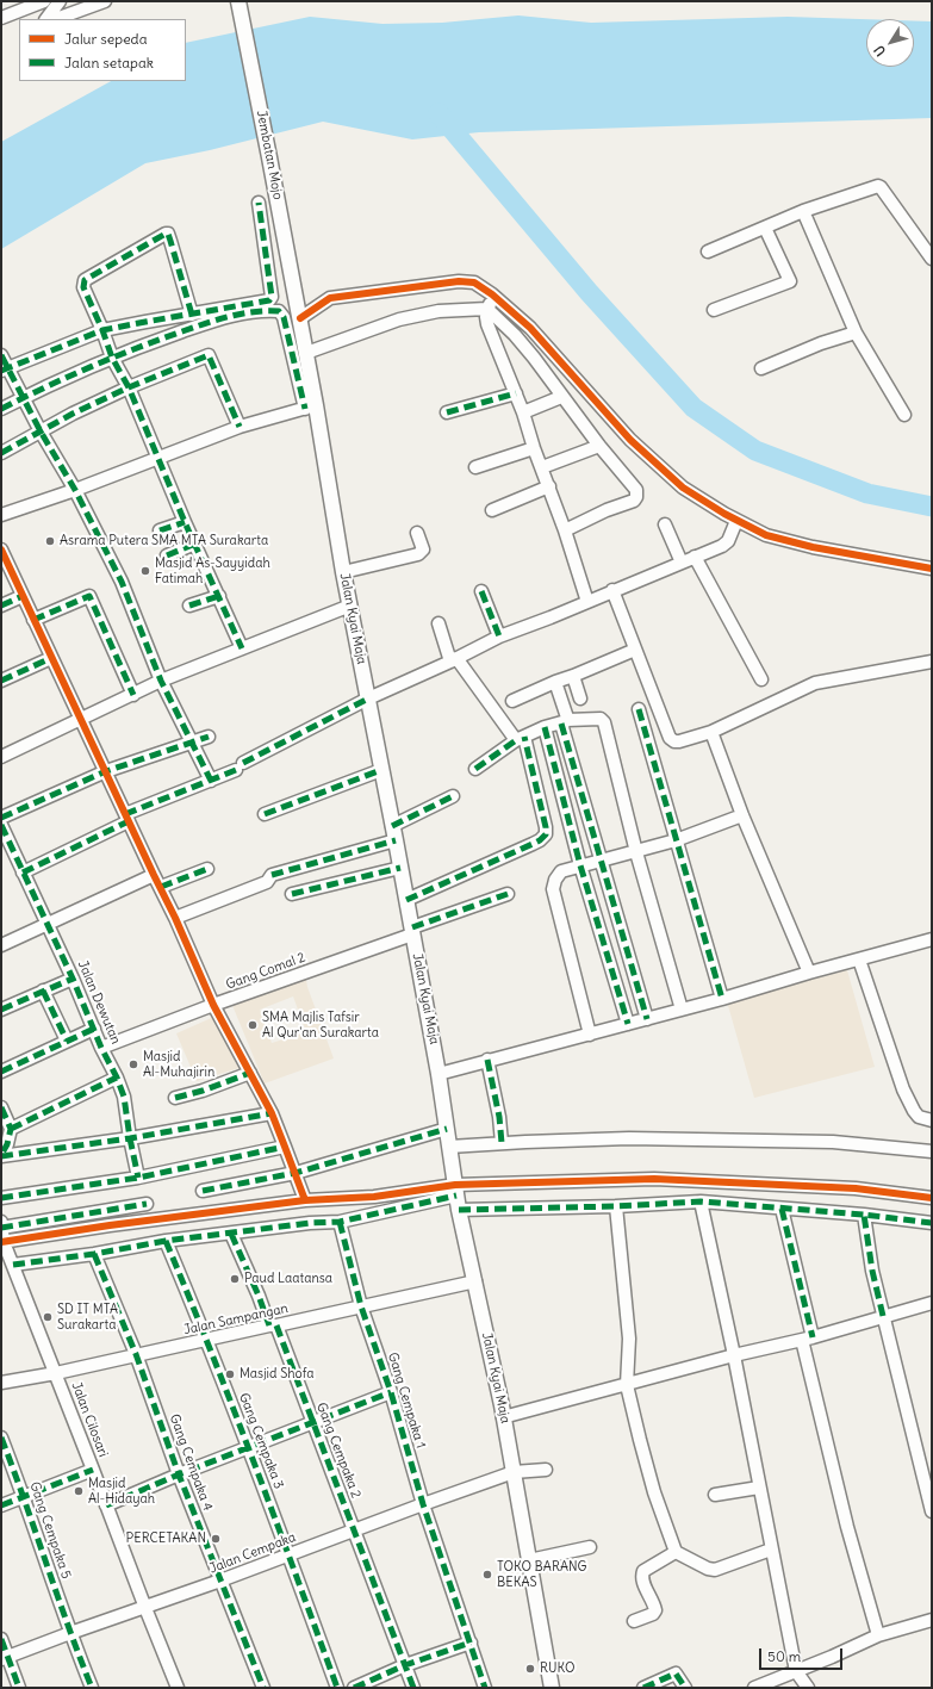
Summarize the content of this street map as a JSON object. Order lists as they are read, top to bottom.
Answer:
{
  "streets": {
    "main road": ["Jembatan Mojo", "Jalan Kyai Maja"],
    "street": [
      "Gang Comal 2",
      "Jalan Dewutan",
      "Jalan Sampangan",
      "Gang Cempaka 1",
      "Jalan Cilosari",
      "Gang Cempaka 3",
      "Gang Cempaka 2",
      "Gang Cempaka 4",
      "Gang Cempaka 5",
      "Jalan Cempaka"
    ]
  },
  "crossings": [
    ["Jembatan Mojo", "Jalan Kyai Maja"],
    ["Jalan Kyai Maja", "Gang Comal 2"],
    ["Jalan Kyai Maja", "Jalan Sampangan"],
    ["Jalan Kyai Maja", "Jalan Cempaka"],
    ["Gang Comal 2", "Jalan Dewutan"],
    ["Jalan Sampangan", "Gang Cempaka 1"],
    ["Jalan Sampangan", "Jalan Cilosari"],
    ["Jalan Sampangan", "Gang Cempaka 3"],
    ["Jalan Sampangan", "Gang Cempaka 2"],
    ["Jalan Sampangan", "Gang Cempaka 4"],
    ["Gang Cempaka 1", "Jalan Cempaka"],
    ["Jalan Cilosari", "Jalan Cempaka"],
    ["Gang Cempaka 3", "Jalan Cempaka"],
    ["Gang Cempaka 2", "Jalan Cempaka"],
    ["Gang Cempaka 4", "Jalan Cempaka"],
    ["Gang Cempaka 5", "Jalan Cempaka"]
  ],
  "places": [
    "Asrama Putera SMA MTA Surakarta",
    "Masjid As-Sayyidah Fatimah",
    "SMA Majlis Tafsir Al Qur'an Surakarta",
    "Masjid Al-Muhajirin",
    "Paud Laatansa",
    "SD IT MTA Surakarta",
    "Masjid Shofa",
    "Masjid Al-Hidayah",
    "PERCETAKAN",
    "TOKO BARANG BEKAS",
    "RUKO"
  ],
  "legend": ["Jalur sepeda", "Jalan setapak"],
  "scale_bar": "50 m",
  "north": "bottom left"
}
